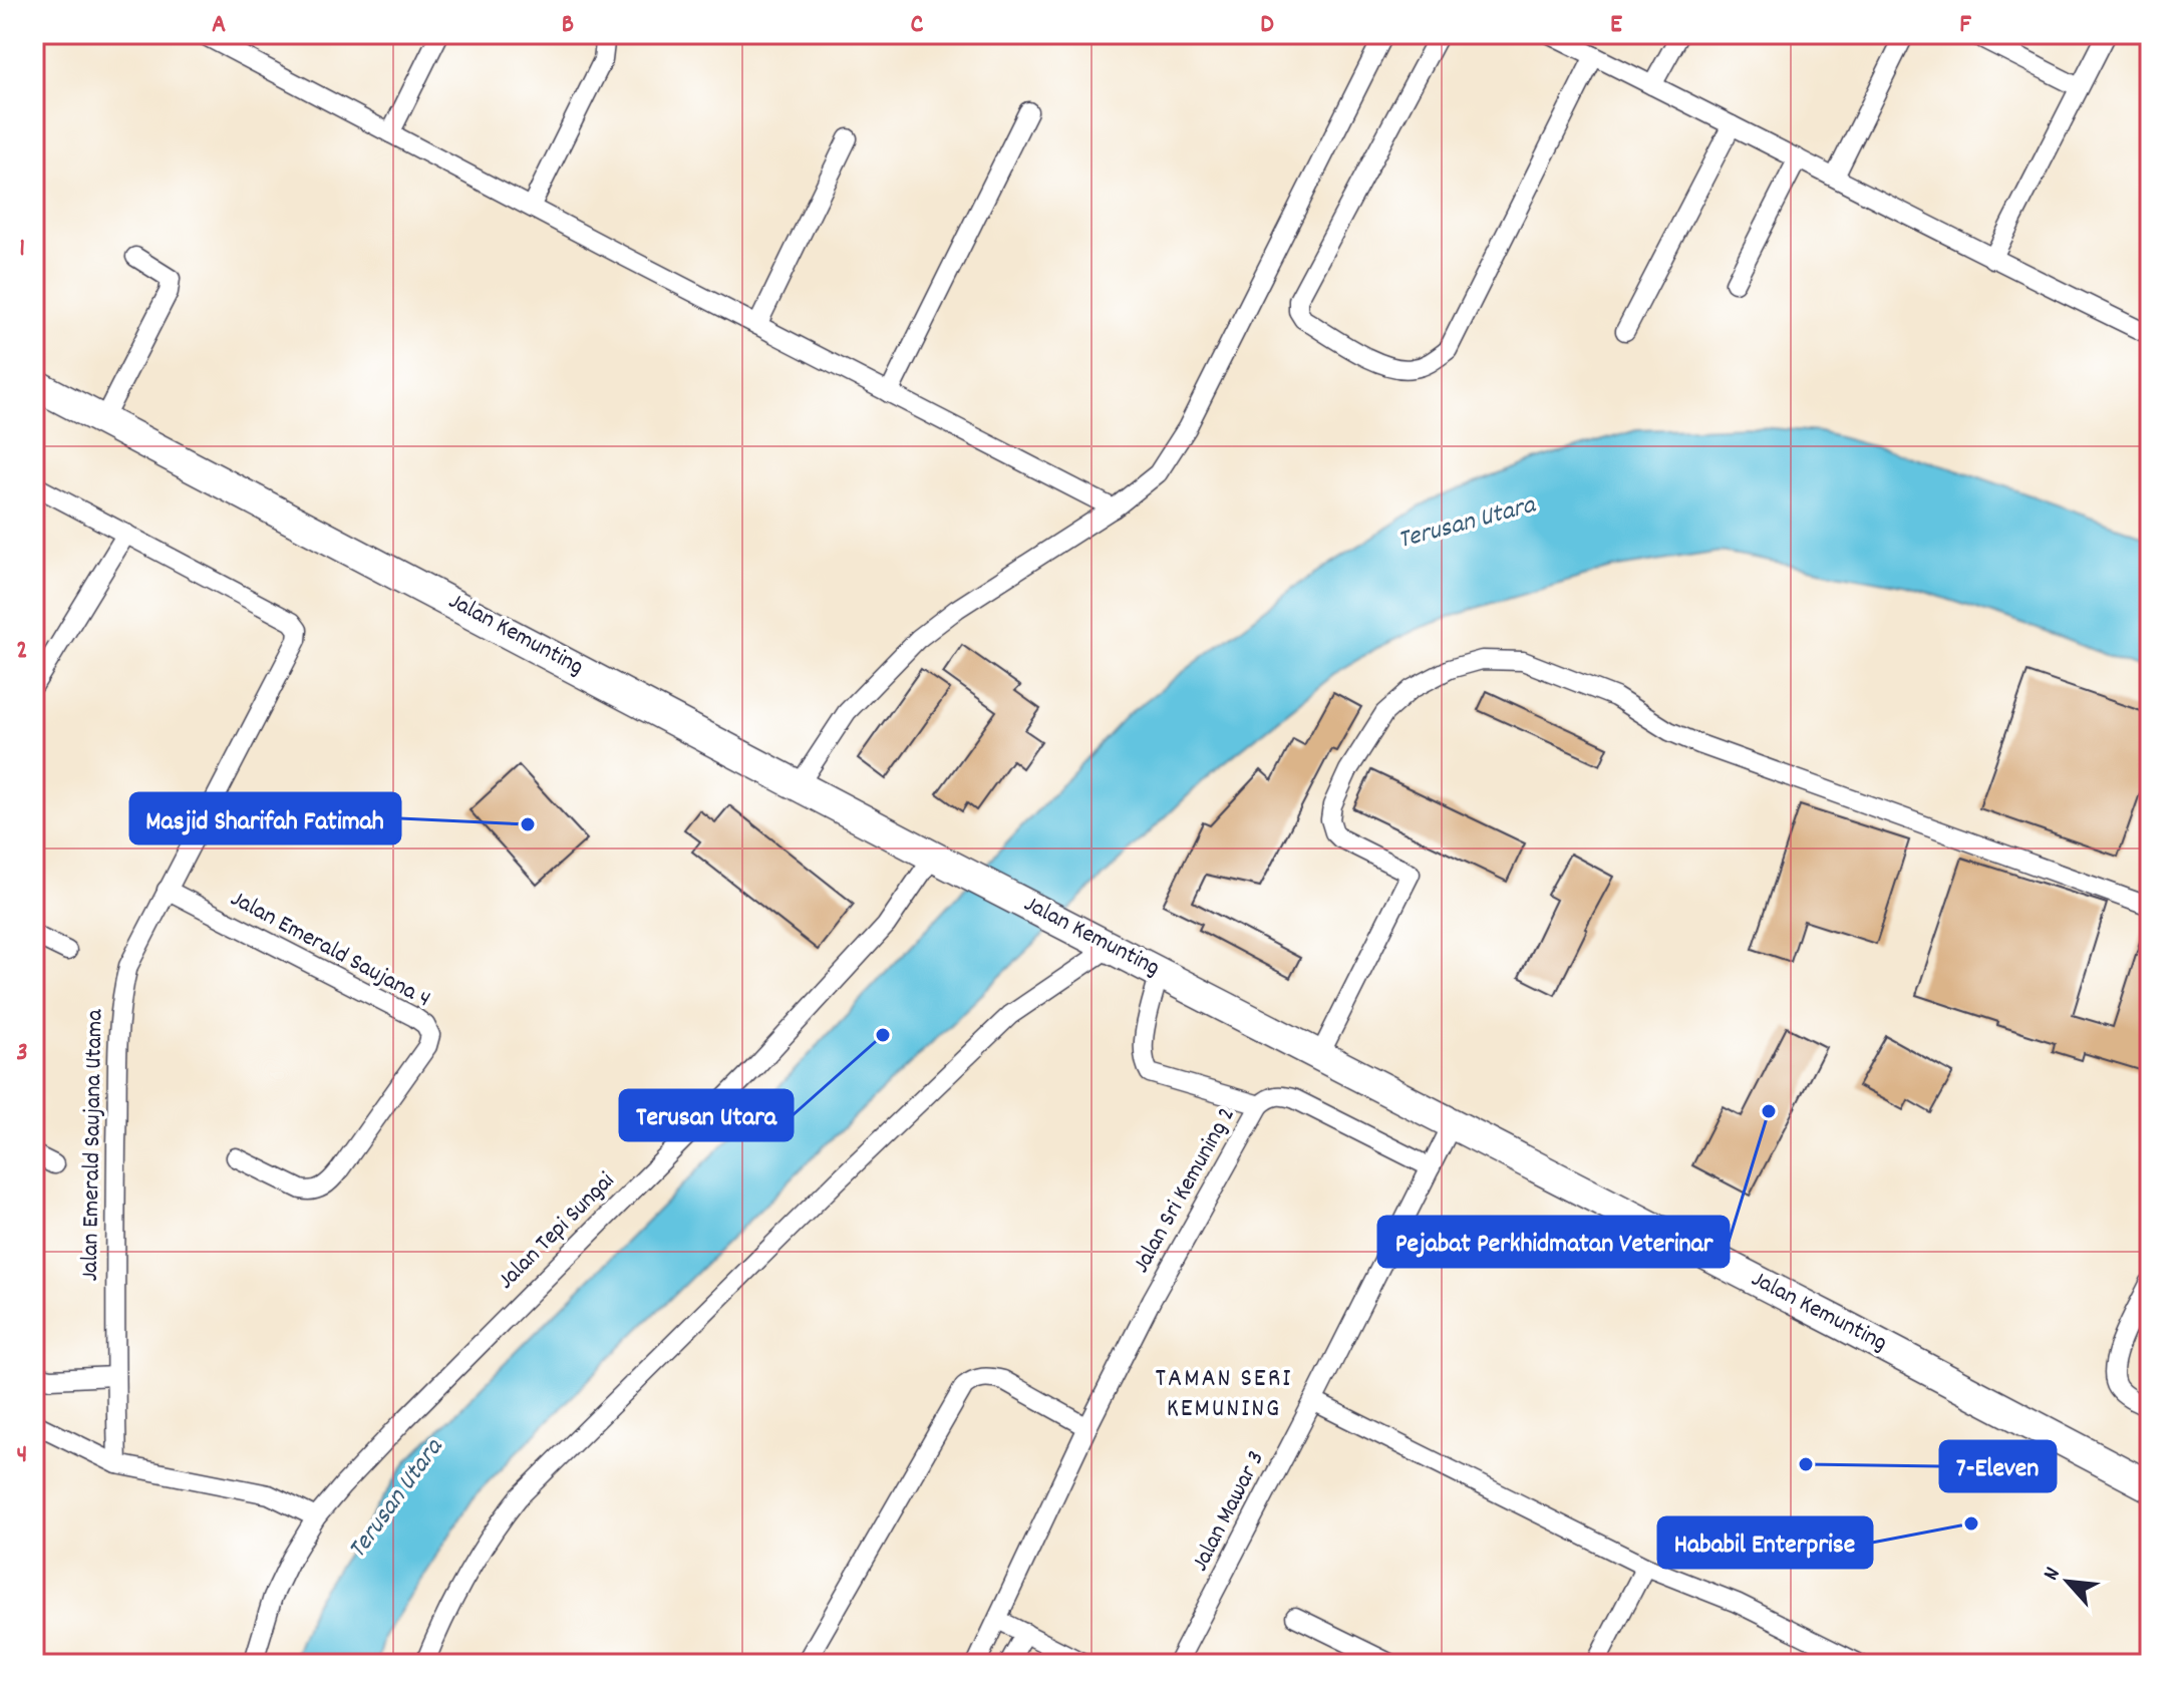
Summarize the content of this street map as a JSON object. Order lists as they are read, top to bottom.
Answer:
{
  "streets": {
    "main road": ["Jalan Kemunting"],
    "street": [
      "Jalan Emerald Saujana 4",
      "Jalan Emerald Saujana Utama",
      "Jalan Sri Kemuning 2",
      "Jalan Tepi Sungai",
      "Jalan Mawar 3"
    ]
  },
  "crossings": [
    ["Jalan Kemunting", "Jalan Tepi Sungai"],
    ["Jalan Kemunting", "Jalan Mawar 3"],
    ["Jalan Emerald Saujana 4", "Jalan Emerald Saujana Utama"],
    ["Jalan Sri Kemuning 2", "Jalan Mawar 3"]
  ],
  "districts": ["TAMAN SERI KEMUNING"],
  "water": ["Terusan Utara"],
  "places": [
    "Masjid Sharifah Fatimah",
    "Terusan Utara",
    "Pejabat Perkhidmatan Veterinar",
    "7-Eleven",
    "Hababil Enterprise"
  ],
  "north": "top left",
  "grid": {
    "columns": [
      "A",
      "B",
      "C",
      "D",
      "E",
      "F"
    ],
    "rows": [
      "1",
      "2",
      "3",
      "4"
    ]
  }
}
